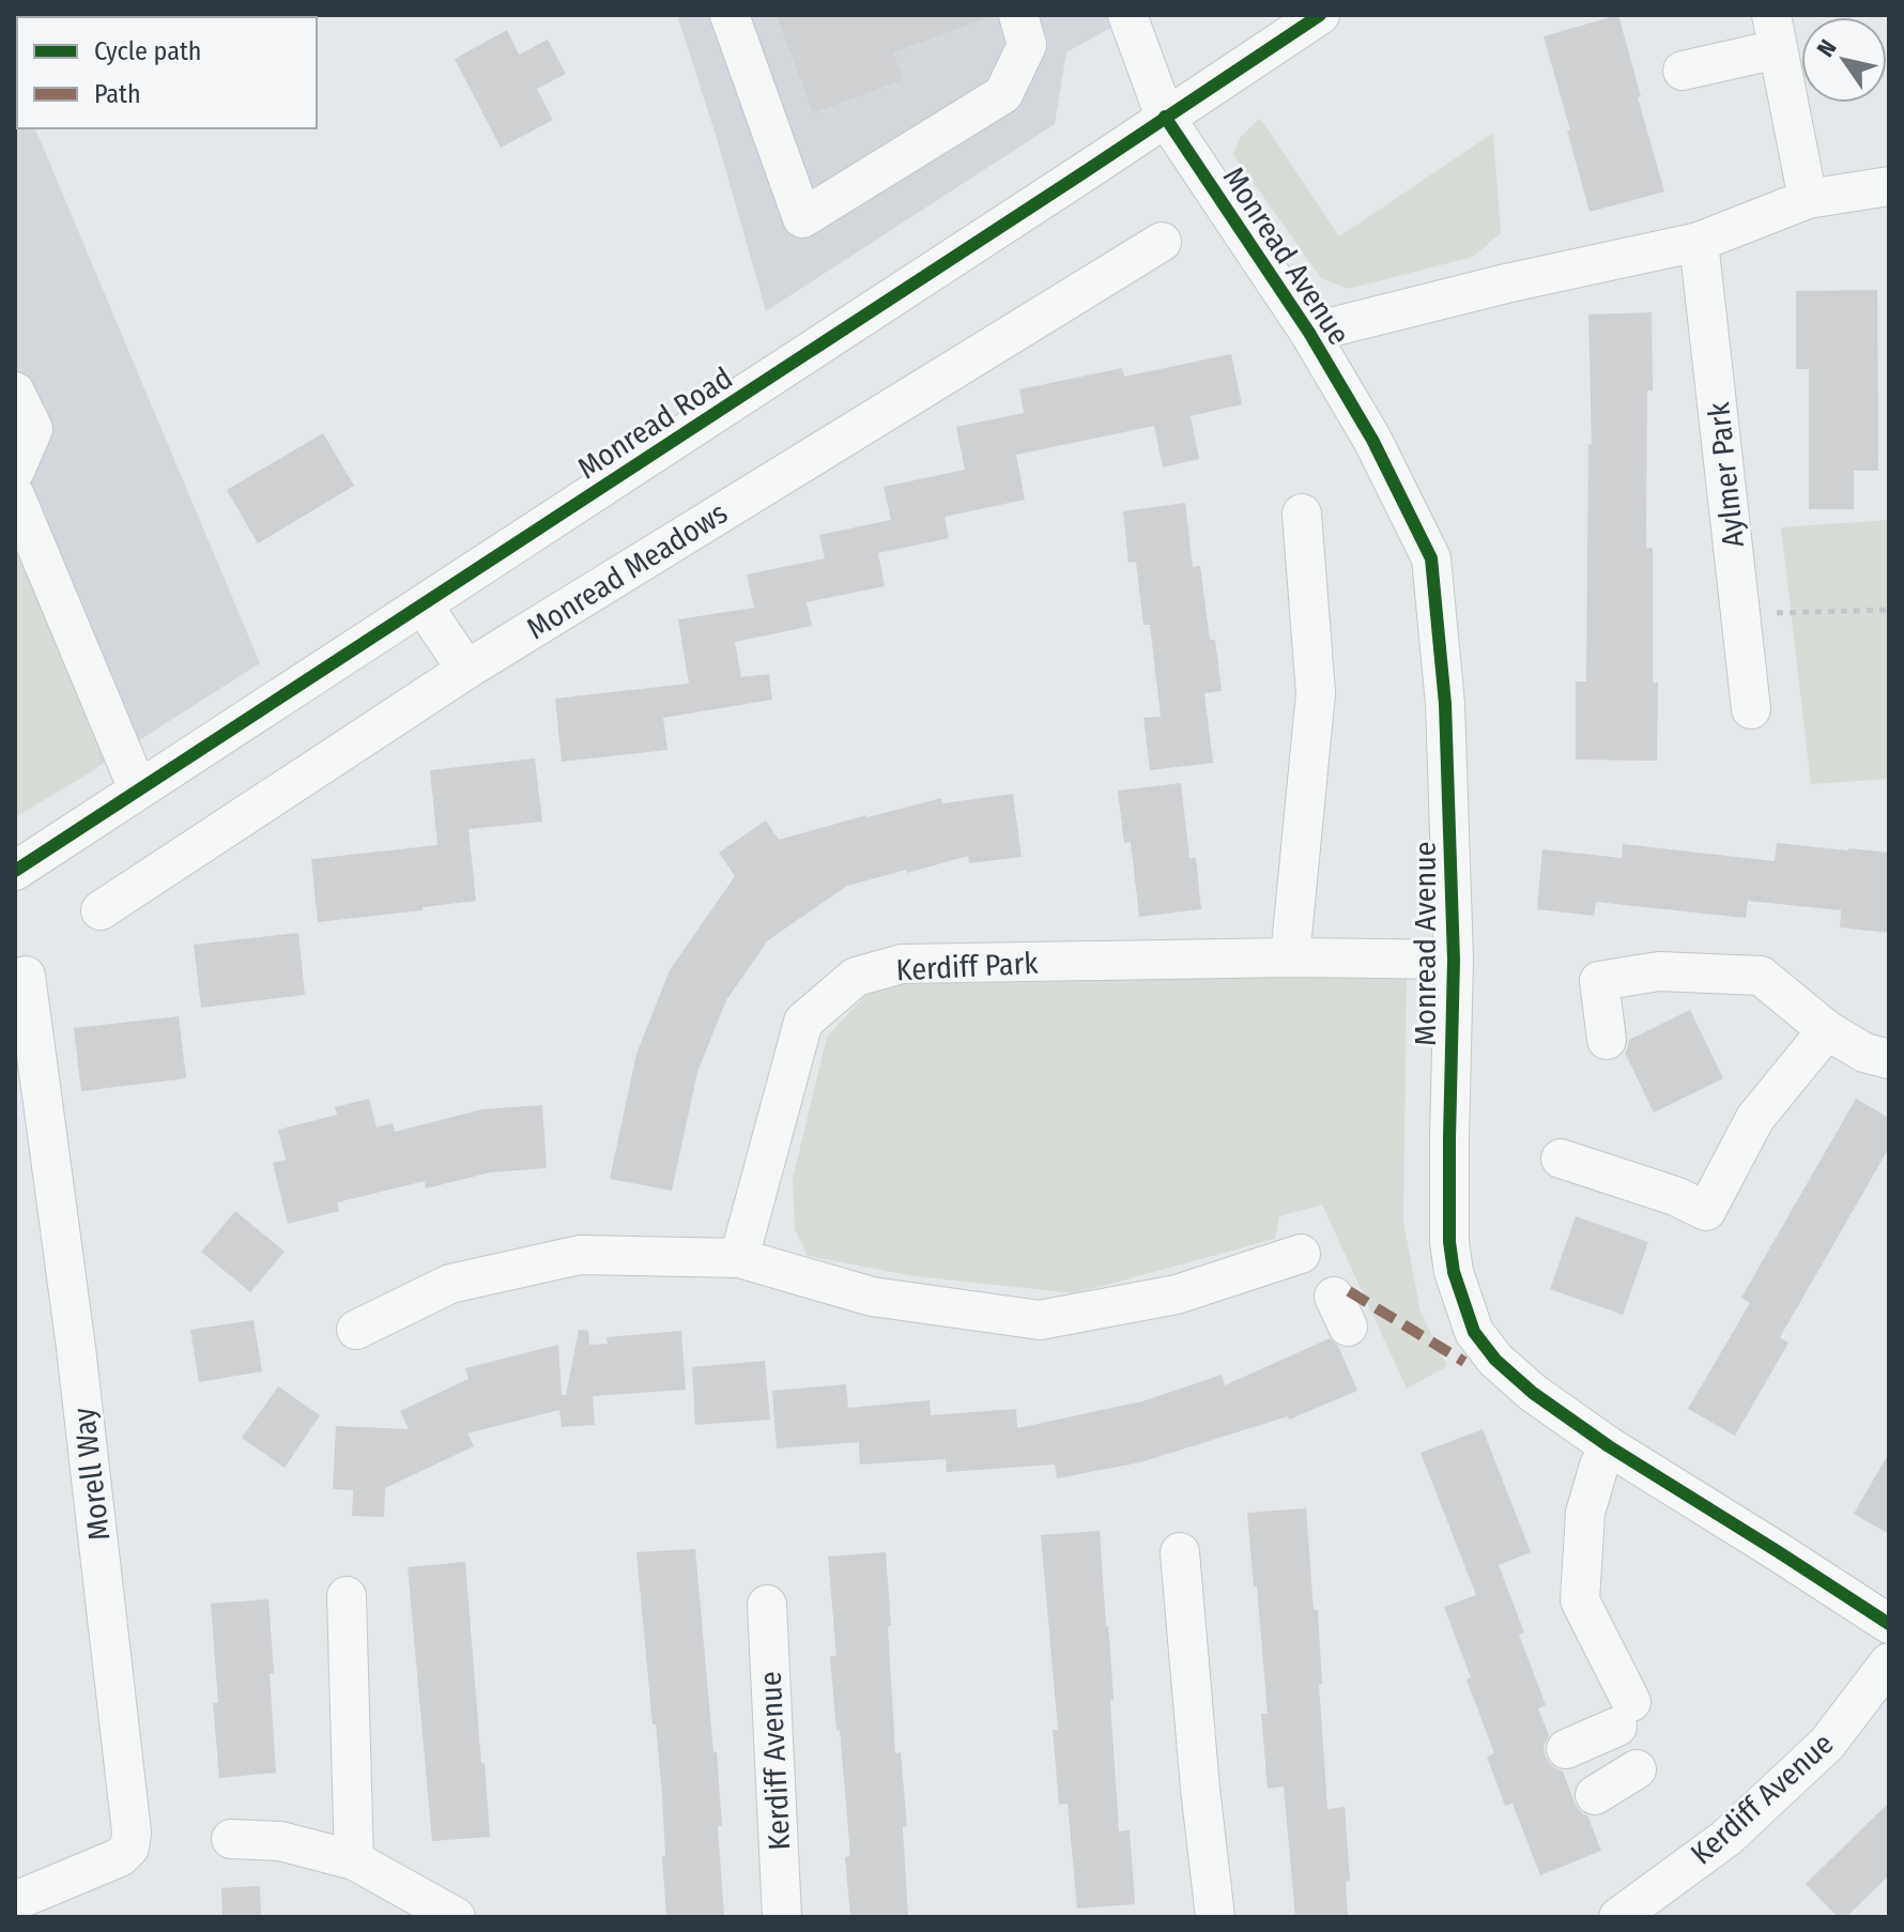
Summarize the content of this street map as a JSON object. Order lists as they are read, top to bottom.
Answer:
{
  "streets": {
    "street": [
      "Monread Avenue",
      "Monread Road",
      "Aylmer Park",
      "Monread Meadows",
      "Kerdiff Park",
      "Morell Way",
      "Kerdiff Avenue"
    ]
  },
  "crossings": [
    ["Monread Avenue", "Monread Road"],
    ["Monread Avenue", "Kerdiff Park"]
  ],
  "legend": ["Cycle path", "Path"],
  "north": "top left"
}
